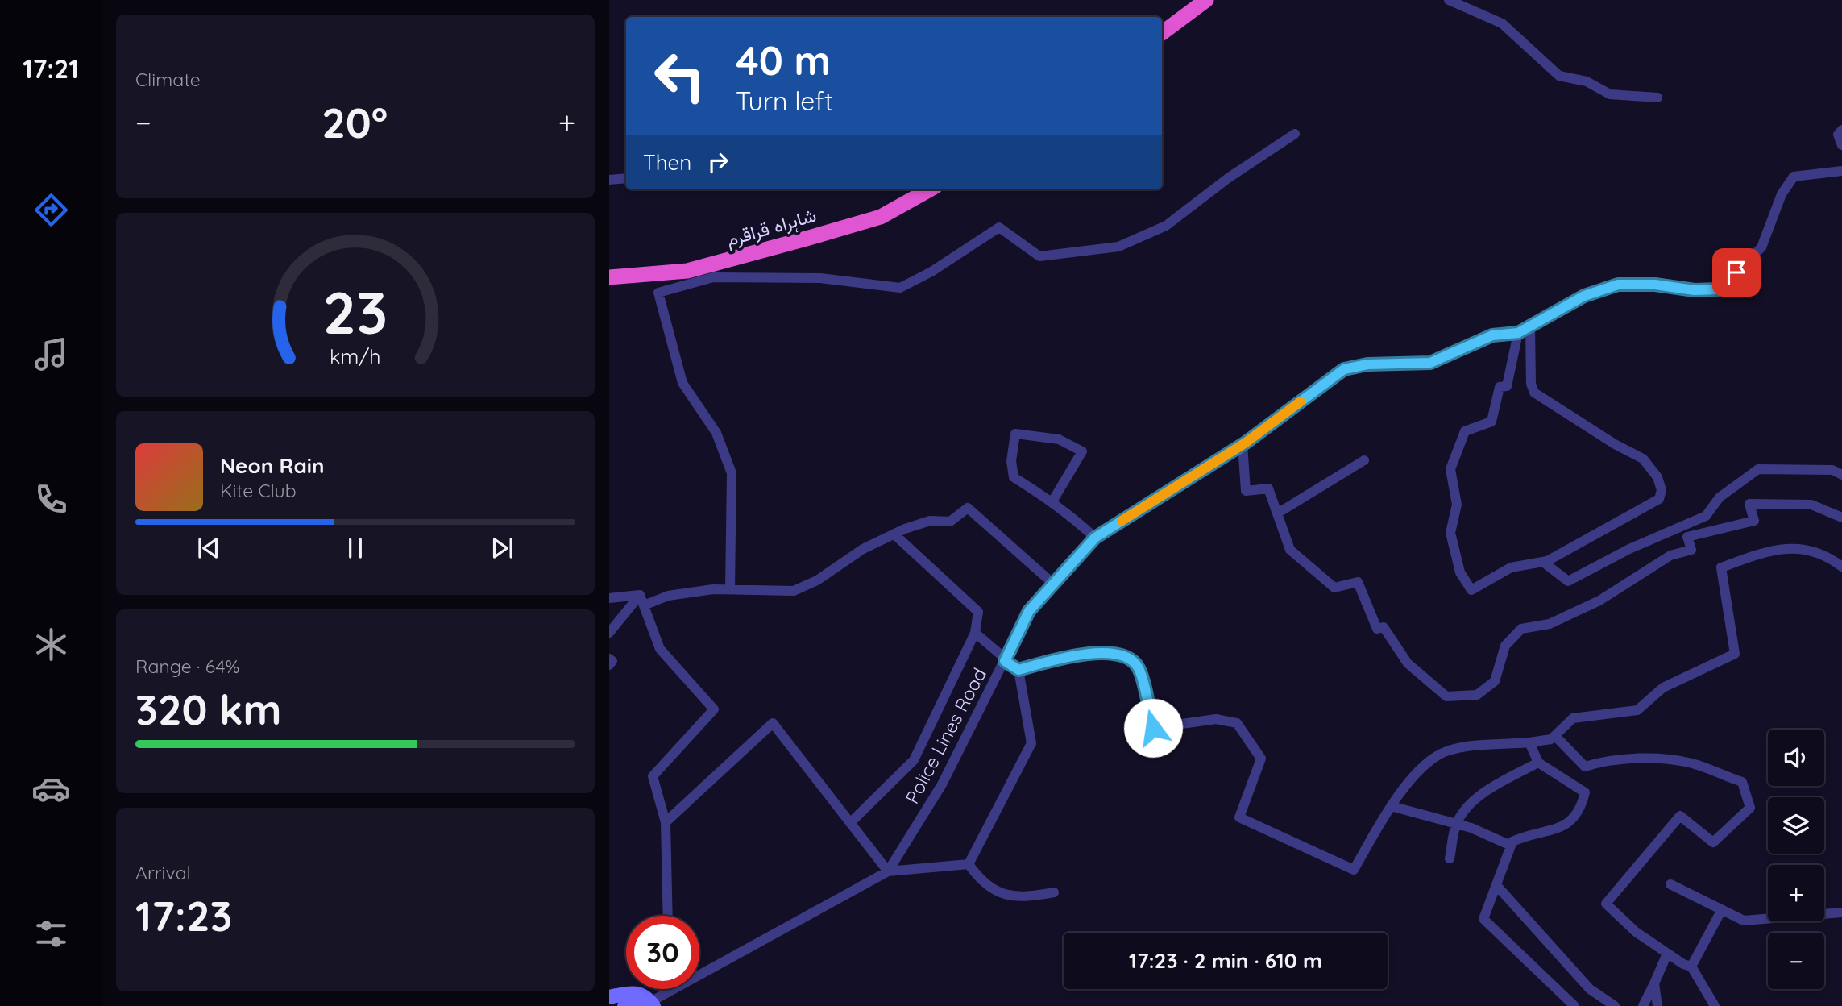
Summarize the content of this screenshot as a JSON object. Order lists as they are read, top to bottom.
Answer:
{
  "streets": {
    "highway": ["شاہراہ قراقرم"],
    "street": ["Police Lines Road"]
  },
  "page": {
    "tabs": "17:21",
    "tile": [
      "Climate",
      ["Range · 64%", "320 km"],
      ["Arrival", "17:23"]
    ],
    "turn": ["40 m", "Turn left"],
    "heat": ["−", "20°", "+"],
    "then": "Then",
    "song": ["Neon Rain", "Kite Club"],
    "map_buttons": ["+", "−"],
    "limit": "30",
    "trip": "17:23 · 2 min · 610 m",
    "gauge": ["23", "km/h"]
  }
}
